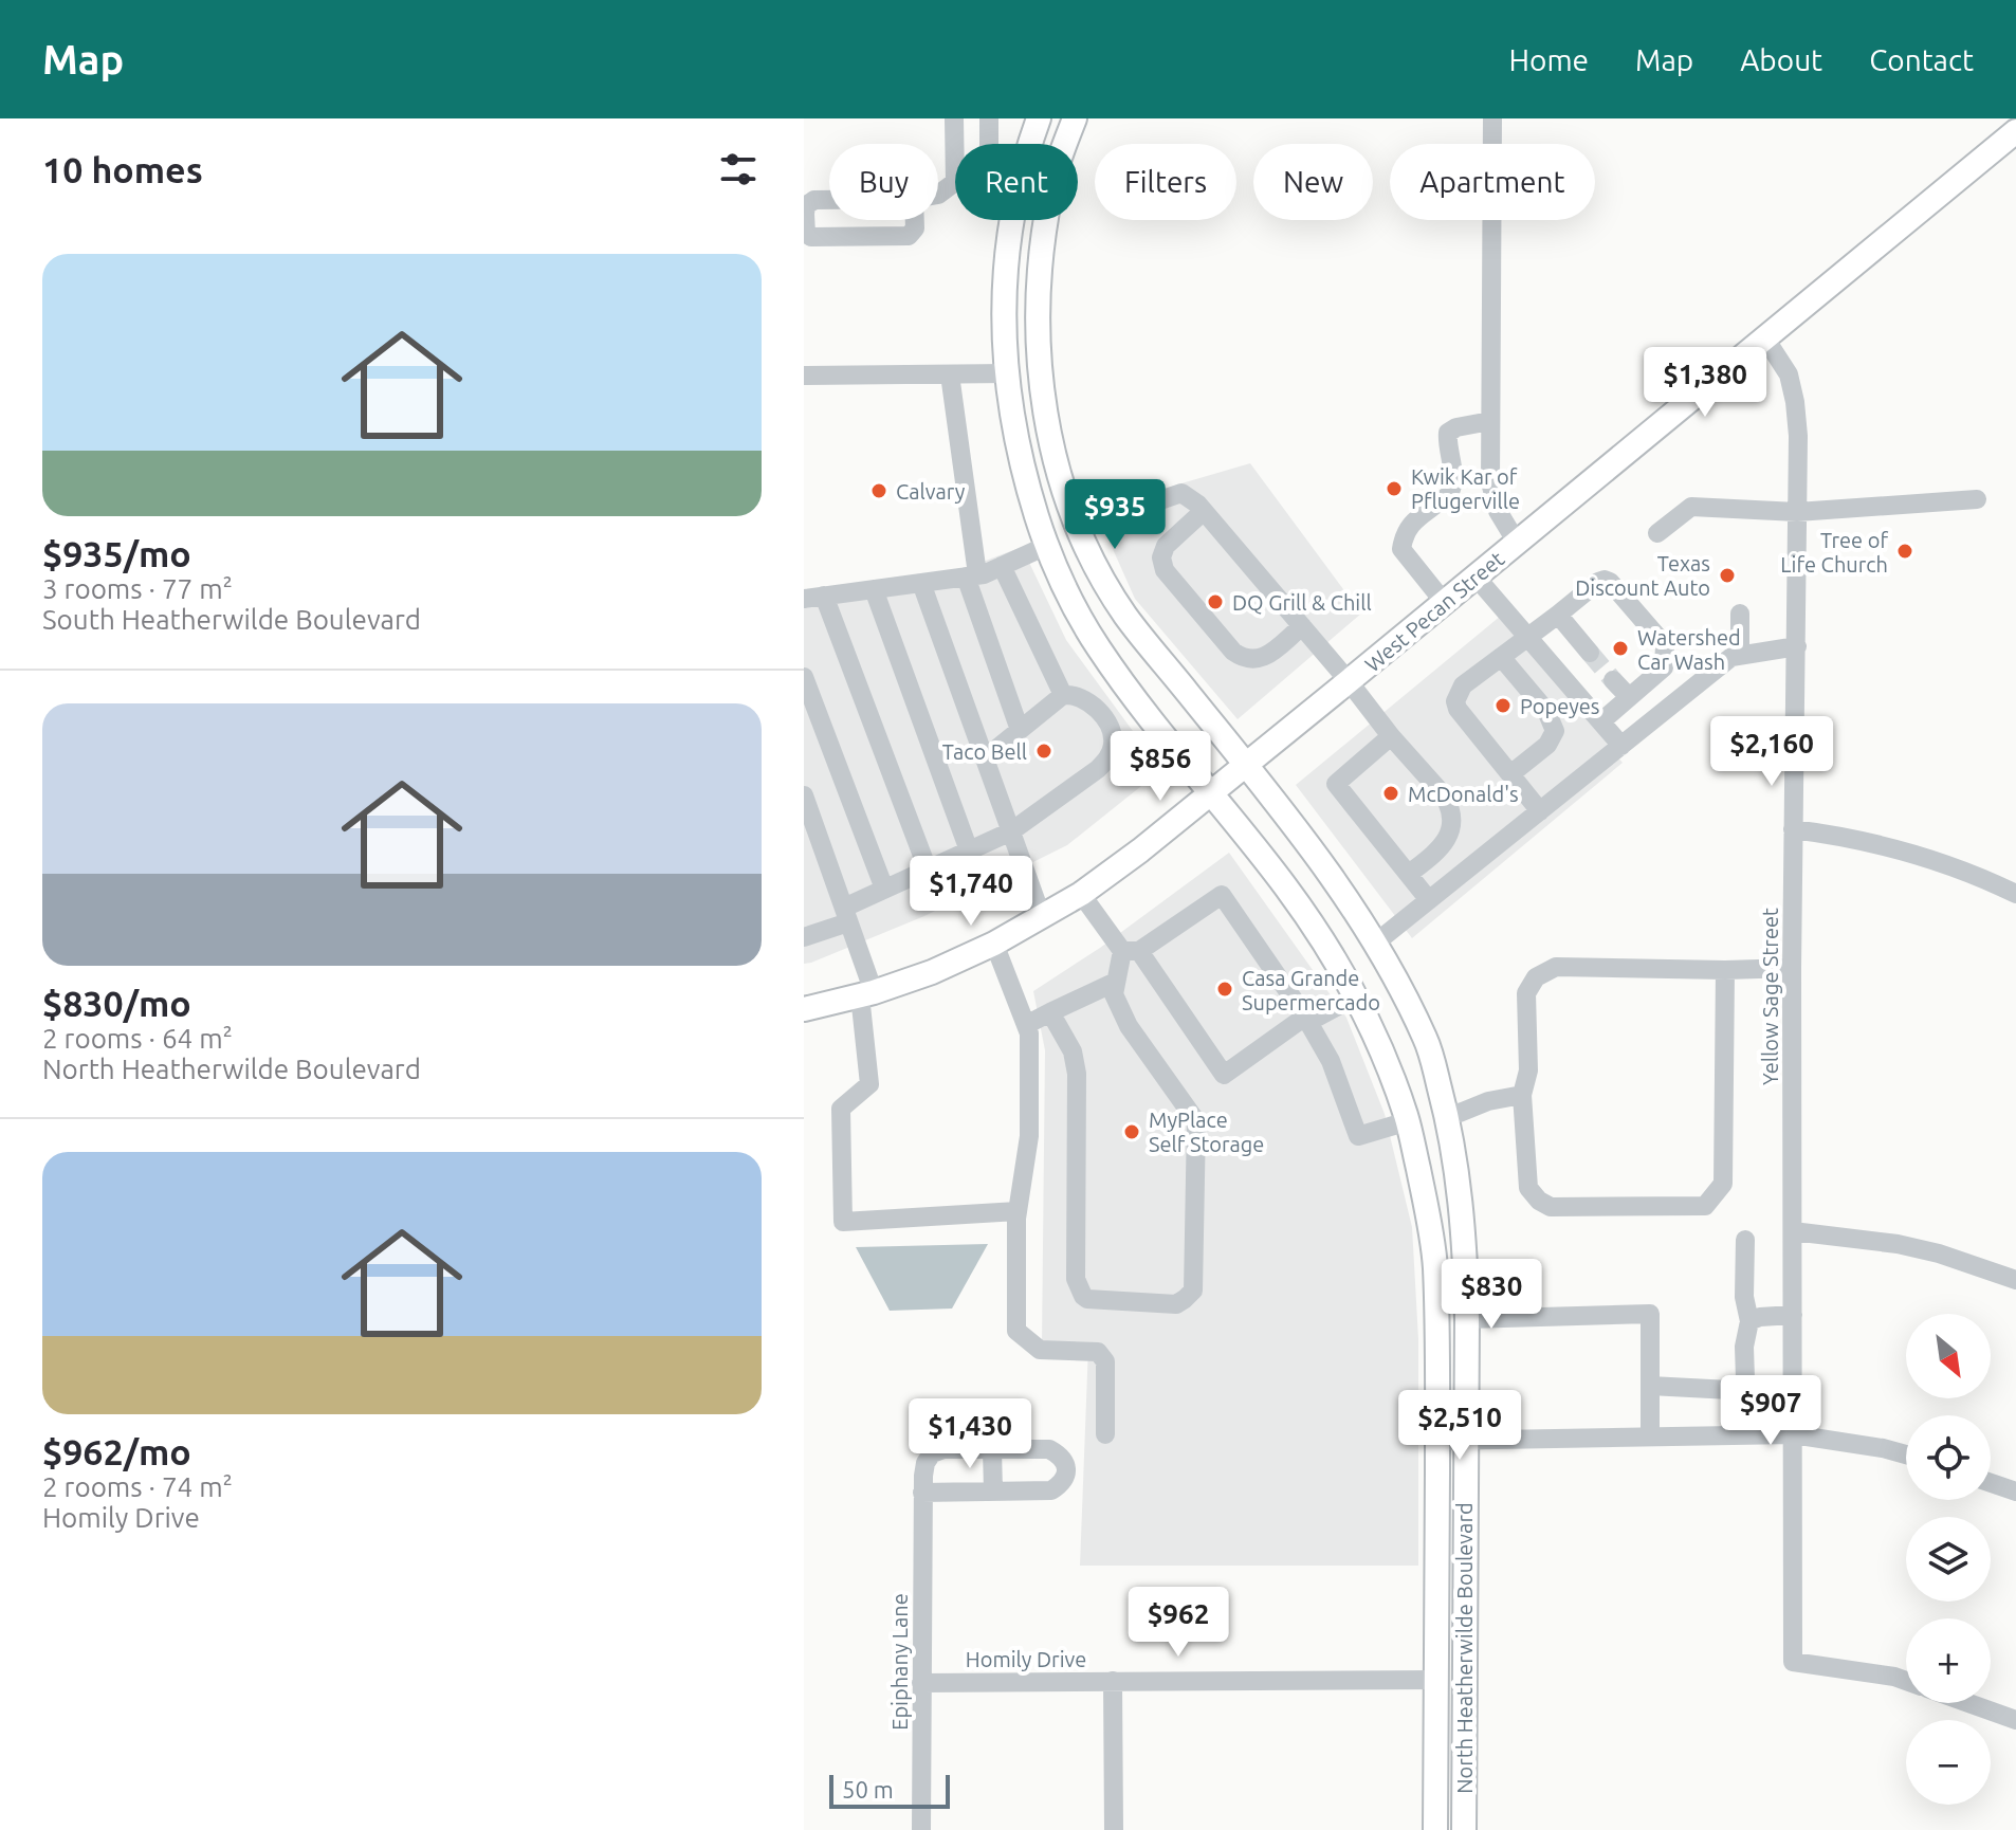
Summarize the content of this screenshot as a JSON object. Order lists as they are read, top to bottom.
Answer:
{
  "streets": {
    "main road": ["West Pecan Street", "North Heatherwilde Boulevard"],
    "street": ["Yellow Sage Street", "Homily Drive", "Epiphany Lane"]
  },
  "crossings": [
    ["West Pecan Street", "Yellow Sage Street"],
    ["West Pecan Street", "North Heatherwilde Boulevard"],
    ["North Heatherwilde Boulevard", "Homily Drive"],
    ["Homily Drive", "Epiphany Lane"]
  ],
  "places": [
    "Kwik Kar of Pflugerville",
    "Calvary",
    "Tree of Life Church",
    "Texas Discount Auto",
    "DQ Grill & Chill",
    "Watershed Car Wash",
    "Popeyes",
    "Taco Bell",
    "McDonald's",
    "Casa Grande Supermercado",
    "MyPlace Self Storage"
  ],
  "scale_bar": "50 m",
  "north": "bottom right",
  "page": {
    "header": "Map",
    "nav": [
      "Home",
      "Map",
      "About",
      "Contact"
    ],
    "heading": "10 homes",
    "chip": [
      "Buy",
      "Rent",
      "Filters",
      "New",
      "Apartment"
    ],
    "list": [
      {
        "name": "$935/mo",
        "note": "3 rooms · 77 m² · South Heatherwilde Boulevard"
      },
      {
        "name": "$830/mo",
        "note": "2 rooms · 64 m² · North Heatherwilde Boulevard"
      },
      {
        "name": "$962/mo",
        "note": "2 rooms · 74 m² · Homily Drive"
      }
    ],
    "price": [
      "$1,380",
      "$935",
      "$2,160",
      "$856",
      "$1,740",
      "$830",
      "$907",
      "$2,510",
      "$1,430",
      "$962"
    ],
    "map_buttons": ["+", "−"],
    "scale": "50 m"
  }
}
